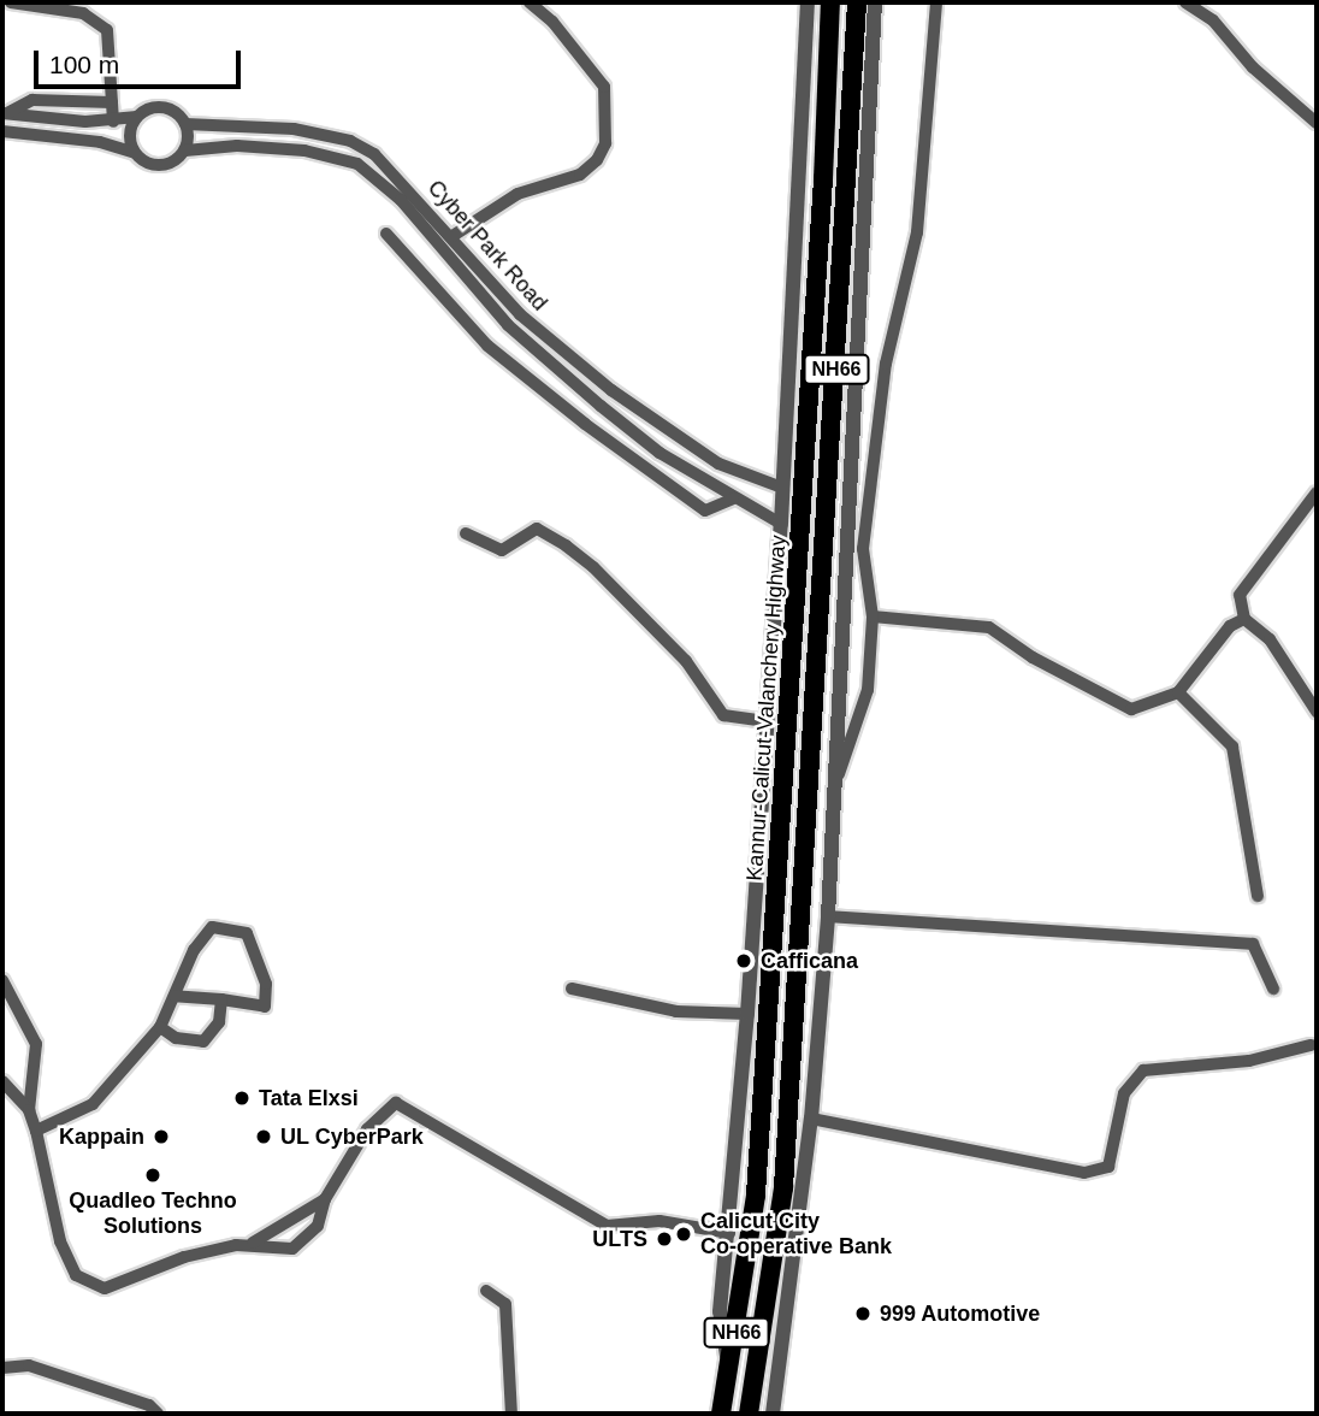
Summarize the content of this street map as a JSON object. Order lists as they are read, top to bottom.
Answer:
{
  "streets": {
    "highway": ["NH66", "Kannur-Calicut-Valanchery Highway"],
    "street": ["Cyber Park Road"]
  },
  "places": [
    "Cafficana",
    "Tata Elxsi",
    "Kappain",
    "UL CyberPark",
    "Quadleo Techno Solutions",
    "Calicut City Co-operative Bank",
    "ULTS",
    "999 Automotive"
  ],
  "scale_bar": "100 m"
}
